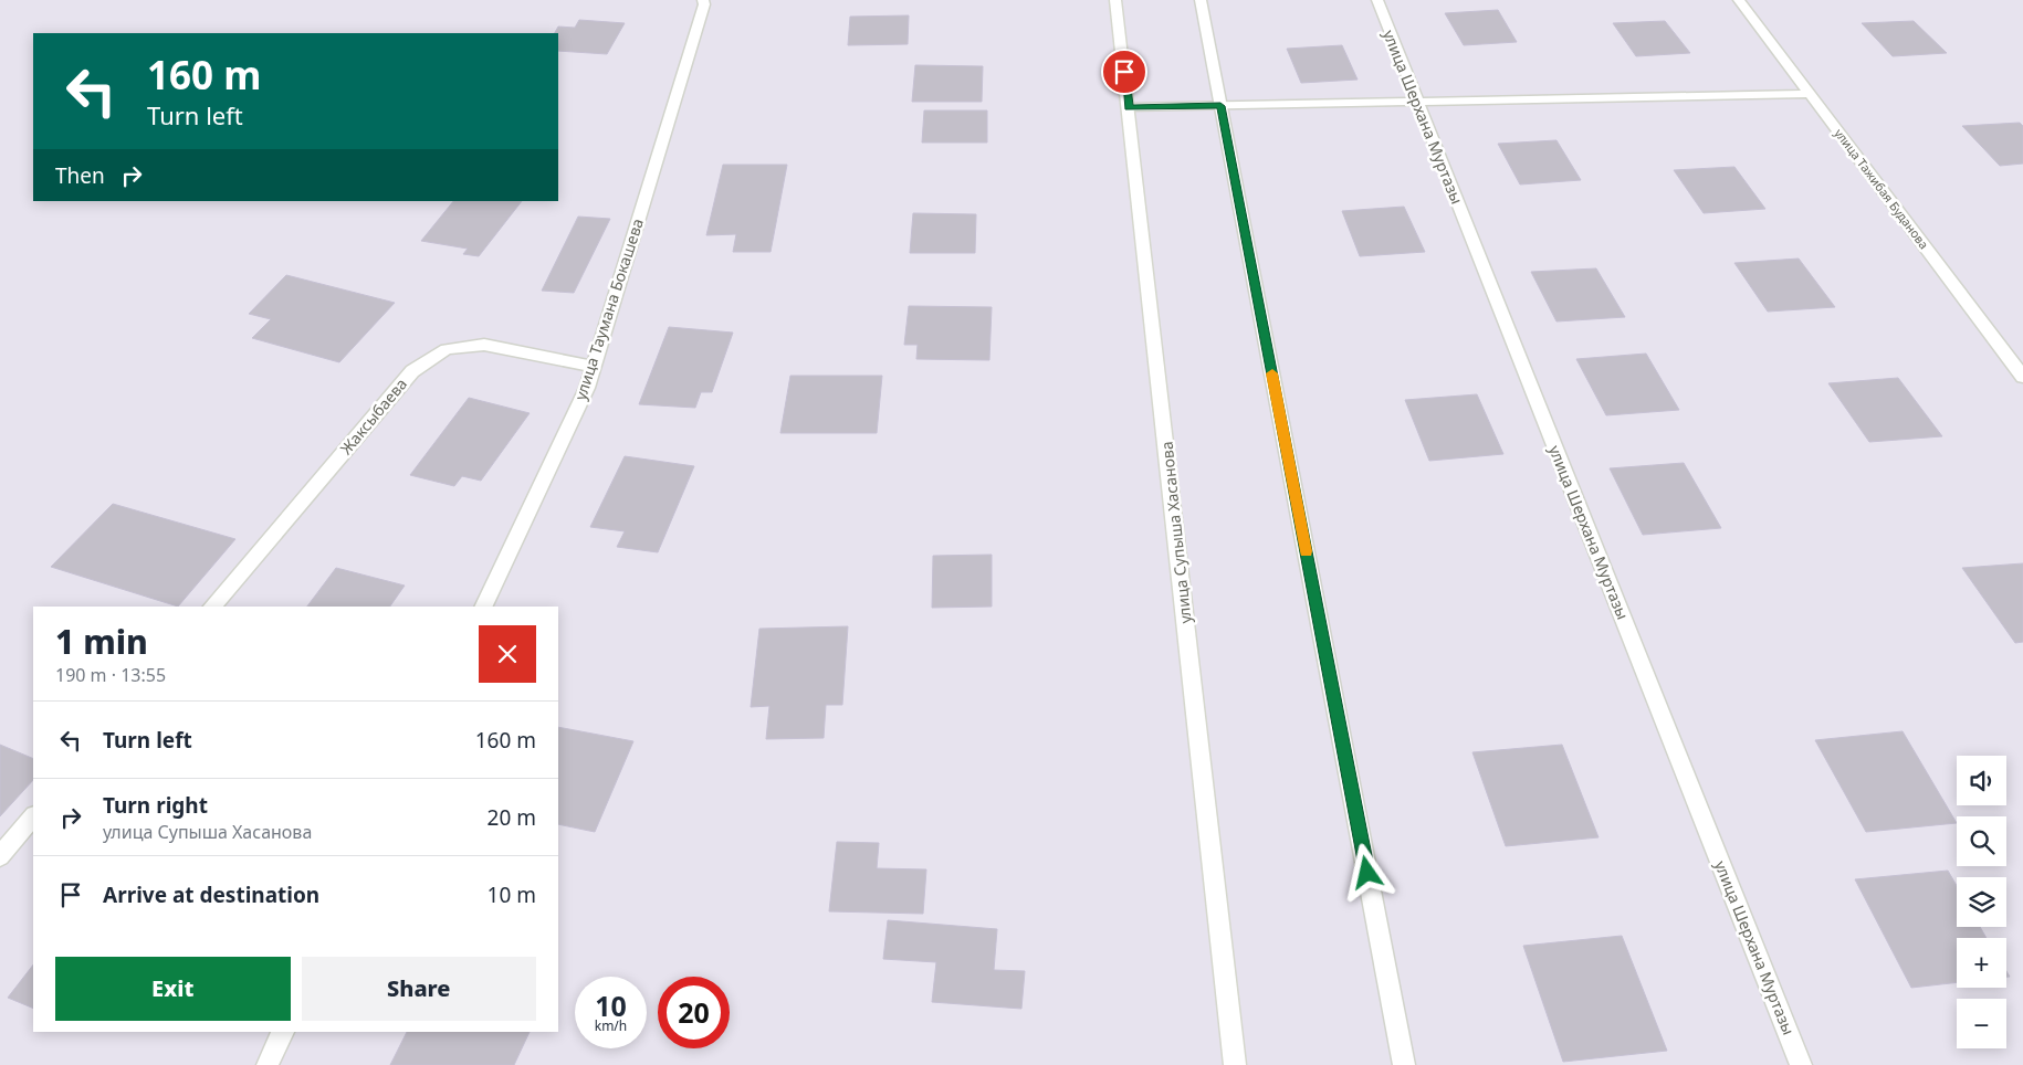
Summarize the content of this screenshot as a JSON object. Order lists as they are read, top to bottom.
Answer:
{
  "streets": {
    "street": [
      "улица Шерхана Муртазы",
      "улица Тажибая Буданова",
      "улица Таумана Бокашева",
      "Жаксыбаева",
      "улица Супыша Хасанова"
    ]
  },
  "crossings": [
    ["улица Таумана Бокашева", "Жаксыбаева"]
  ],
  "page": {
    "turn": ["160 m", "Turn left"],
    "then": "Then",
    "heading": ["1 min", "190 m · 13:55"],
    "list": [
      {
        "name": "Turn left",
        "value": "160 m"
      },
      {
        "name": "Turn right",
        "note": "улица Супыша Хасанова",
        "value": "20 m"
      },
      {
        "name": "Arrive at destination",
        "value": "10 m"
      }
    ],
    "map_buttons": ["+", "−"],
    "buttons": ["Exit", "Share"],
    "speed": "10 km/h",
    "limit": "20"
  }
}
